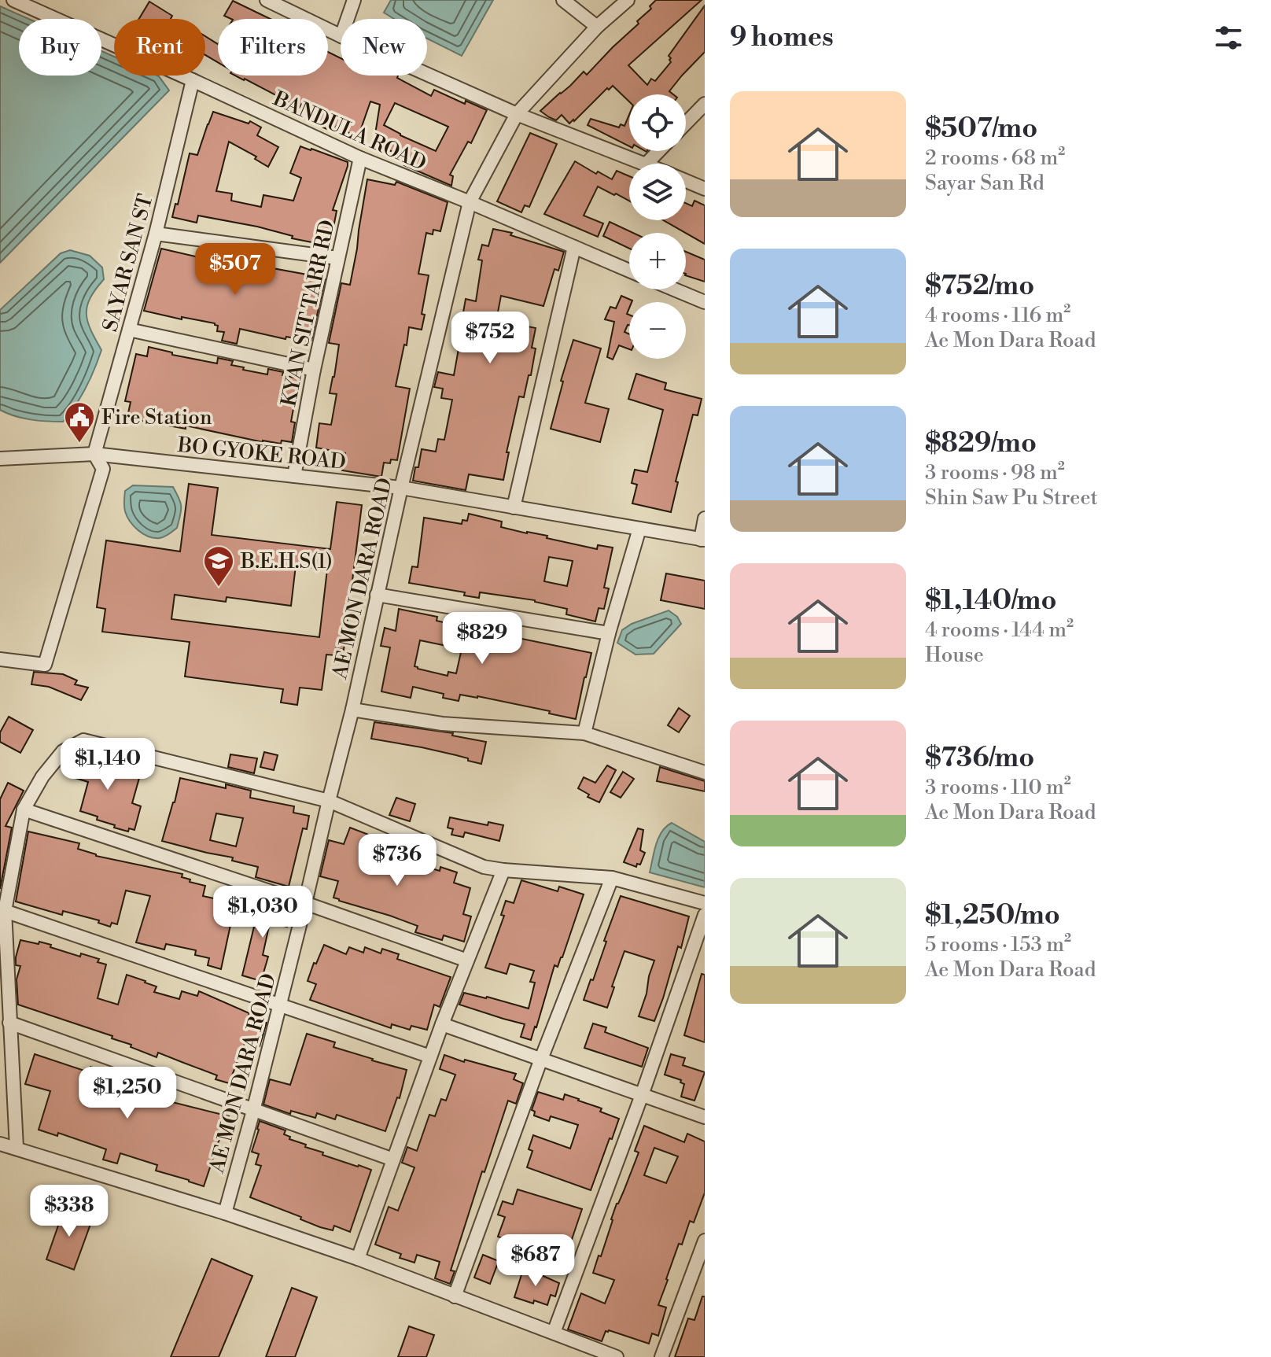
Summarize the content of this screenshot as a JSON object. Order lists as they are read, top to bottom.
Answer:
{
  "streets": {
    "street": [
      "BANDULA ROAD",
      "SAYAR SAN ST",
      "KYAN SIT TARR RD",
      "BO GYOKE ROAD",
      "AE MON DARA ROAD"
    ]
  },
  "crossings": [
    ["BANDULA ROAD", "SAYAR SAN ST"],
    ["BANDULA ROAD", "KYAN SIT TARR RD"],
    ["BANDULA ROAD", "AE MON DARA ROAD"],
    ["SAYAR SAN ST", "BO GYOKE ROAD"],
    ["KYAN SIT TARR RD", "BO GYOKE ROAD"],
    ["BO GYOKE ROAD", "AE MON DARA ROAD"]
  ],
  "places": {
    "public building": ["Fire Station"],
    "school or university": ["B.E.H.S(1)"]
  },
  "page": {
    "heading": "9 homes",
    "chip": [
      "Buy",
      "Rent",
      "Filters",
      "New"
    ],
    "list": [
      {
        "name": "$507/mo",
        "note": "2 rooms · 68 m² · Sayar San Rd"
      },
      {
        "name": "$752/mo",
        "note": "4 rooms · 116 m² · Ae Mon Dara Road"
      },
      {
        "name": "$829/mo",
        "note": "3 rooms · 98 m² · Shin Saw Pu Street"
      },
      {
        "name": "$1,140/mo",
        "note": "4 rooms · 144 m² · House"
      },
      {
        "name": "$736/mo",
        "note": "3 rooms · 110 m² · Ae Mon Dara Road"
      },
      {
        "name": "$1,250/mo",
        "note": "5 rooms · 153 m² · Ae Mon Dara Road"
      }
    ],
    "map_buttons": ["+", "−"],
    "price": [
      "$507",
      "$752",
      "$829",
      "$1,140",
      "$736",
      "$1,030",
      "$1,250",
      "$338",
      "$687"
    ]
  }
}
